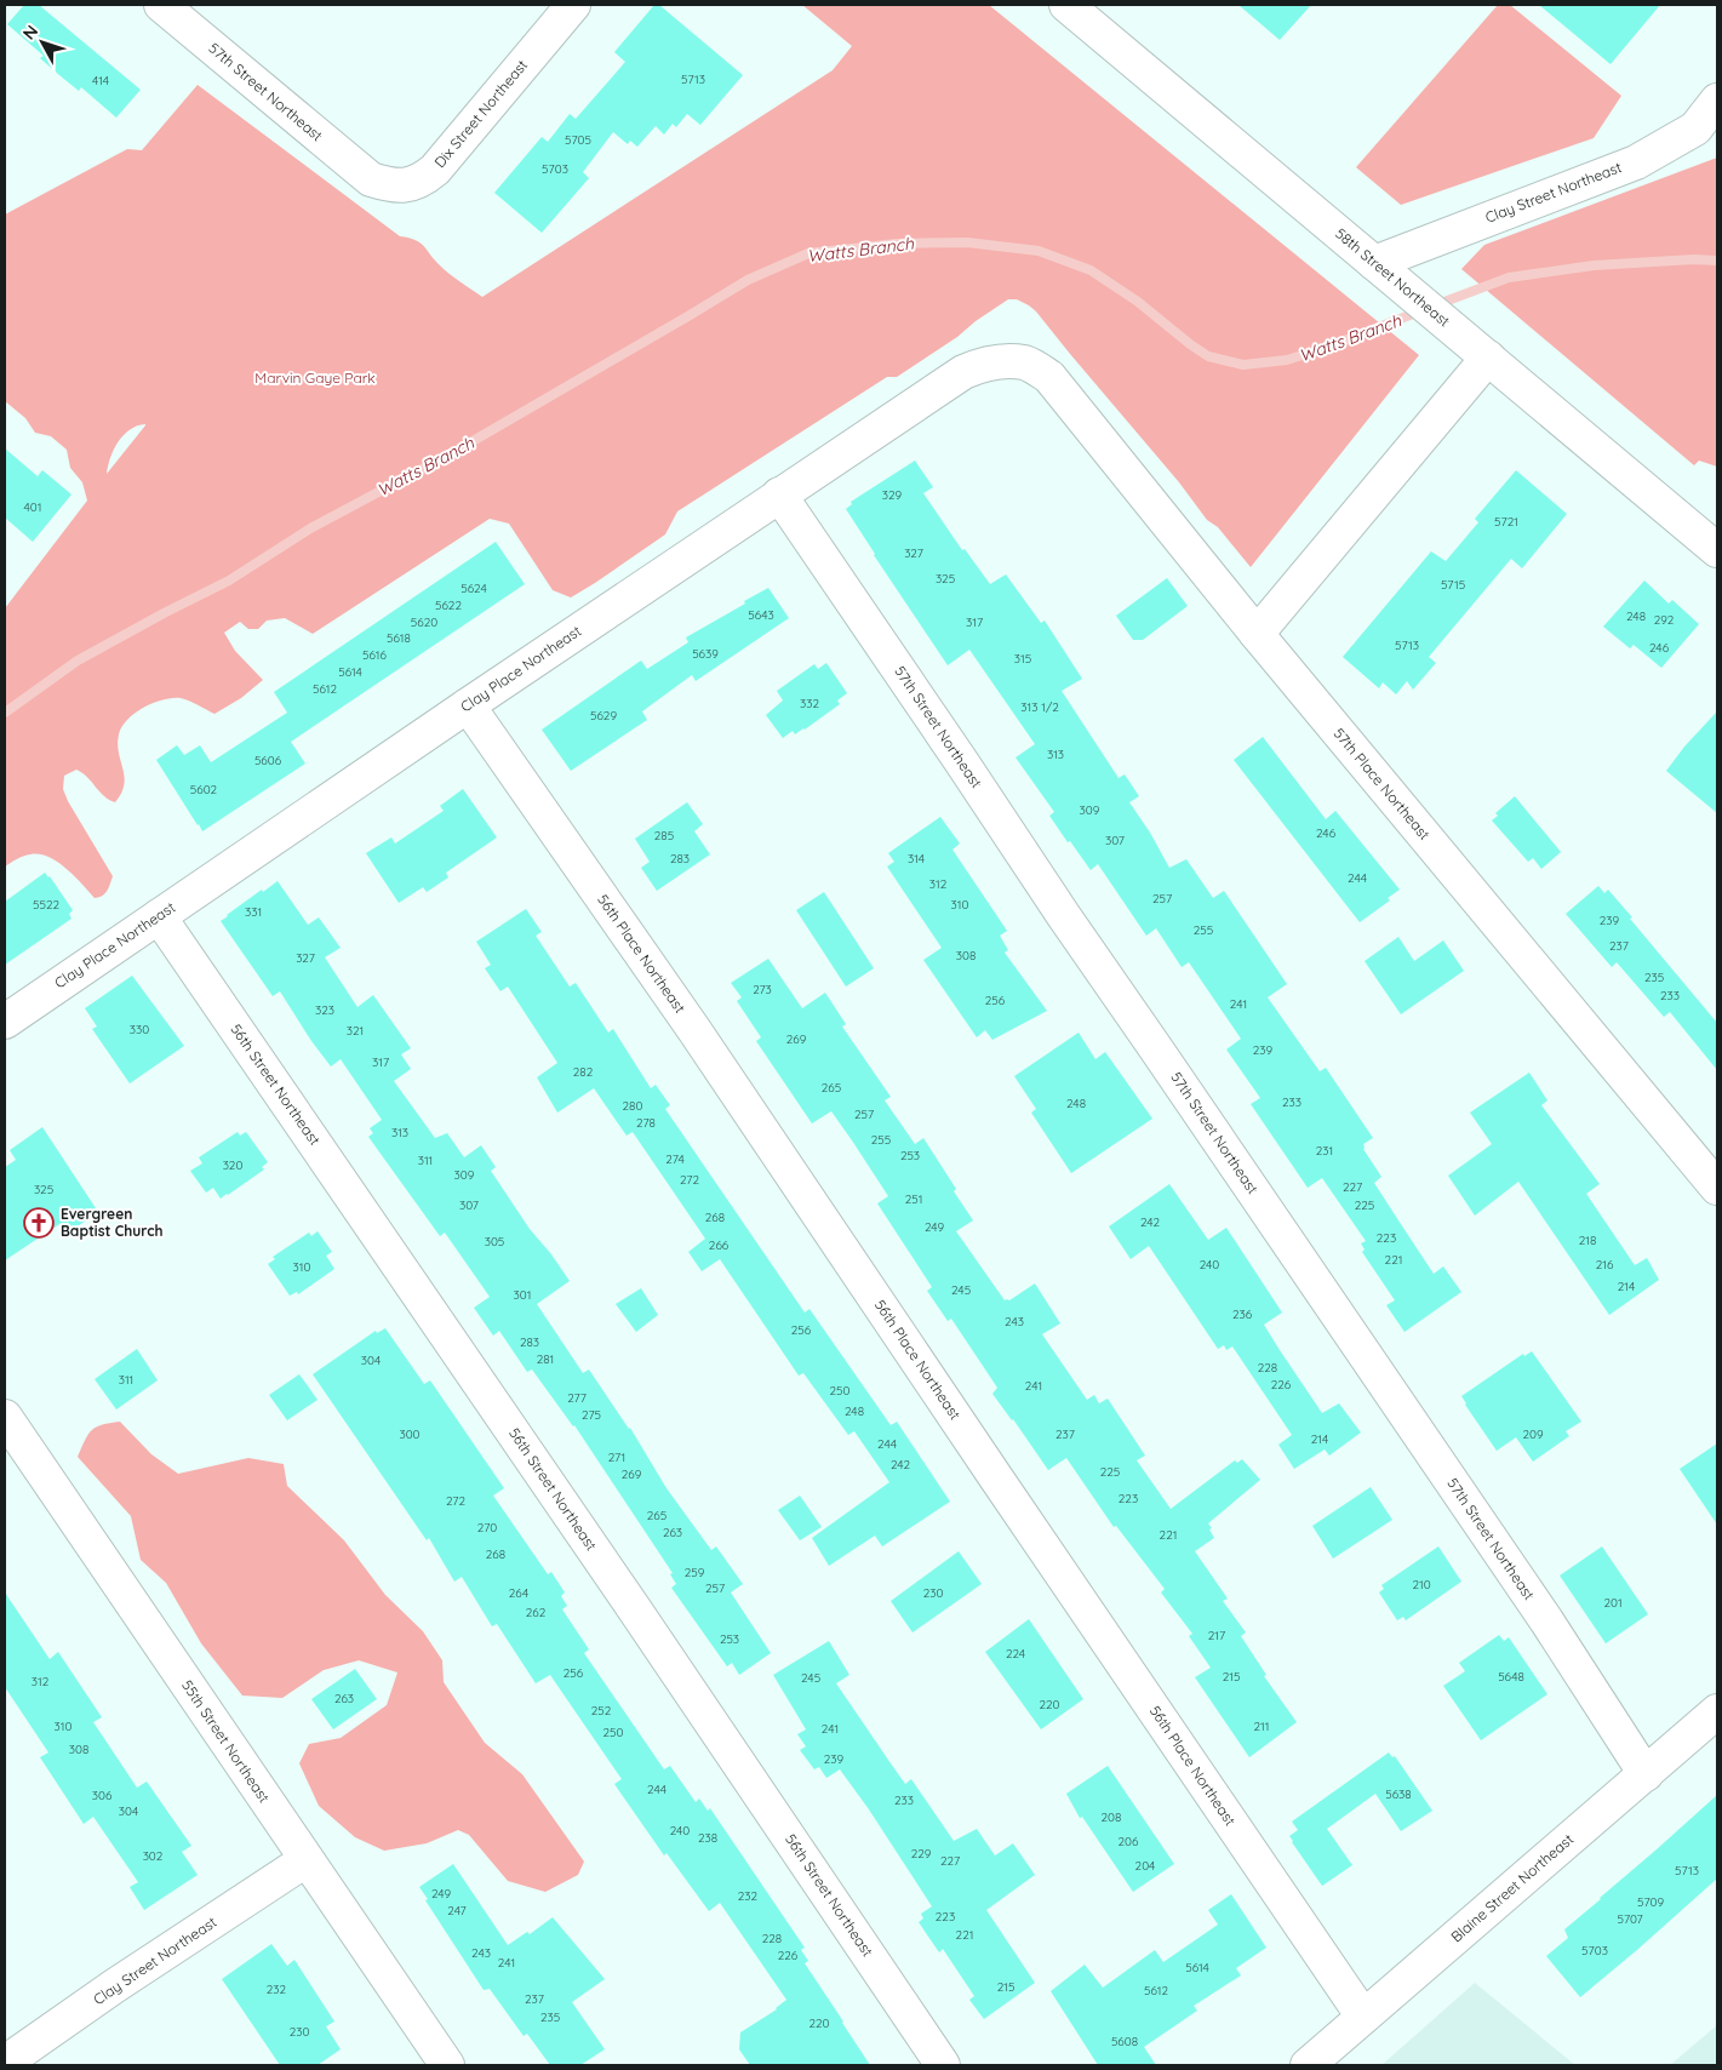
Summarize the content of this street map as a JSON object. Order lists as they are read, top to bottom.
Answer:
{
  "streets": {
    "street": [
      "57th Street Northeast",
      "Dix Street Northeast",
      "Clay Street Northeast",
      "58th Street Northeast",
      "Clay Place Northeast",
      "57th Place Northeast",
      "56th Place Northeast",
      "56th Street Northeast",
      "55th Street Northeast",
      "Blaine Street Northeast"
    ]
  },
  "crossings": [
    ["57th Street Northeast", "Dix Street Northeast"],
    ["57th Street Northeast", "Clay Place Northeast"],
    ["57th Street Northeast", "Blaine Street Northeast"],
    ["Clay Street Northeast", "58th Street Northeast"],
    ["Clay Street Northeast", "55th Street Northeast"],
    ["Clay Place Northeast", "57th Place Northeast"],
    ["Clay Place Northeast", "56th Place Northeast"],
    ["Clay Place Northeast", "56th Street Northeast"],
    ["56th Place Northeast", "Blaine Street Northeast"]
  ],
  "water": ["Watts Branch"],
  "parks": ["Marvin Gaye Park"],
  "places": {
    "church": ["Evergreen Baptist Church"]
  },
  "house_numbers": [
    "5713",
    "414",
    "5705",
    "5703",
    "329",
    "401",
    "5721",
    "327",
    "325",
    "5715",
    "5624",
    "5622",
    "5643",
    "248",
    "292",
    "5620",
    "317",
    "5618",
    "5713",
    "246",
    "5639",
    "5616",
    "315",
    "5614",
    "5612",
    "332",
    "313 1/2",
    "5629",
    "313",
    "5606",
    "5602",
    "309",
    "246",
    "285",
    "307",
    "283",
    "314",
    "244",
    "312",
    "257",
    "5522",
    "310",
    "331",
    "239",
    "255",
    "237",
    "308",
    "327",
    "235",
    "273",
    "233",
    "256",
    "241",
    "323",
    "330",
    "321",
    "269",
    "239",
    "317",
    "282",
    "265",
    "233",
    "248",
    "280",
    "257",
    "278",
    "313",
    "255",
    "231",
    "253",
    "274",
    "311",
    "320",
    "309",
    "272",
    "227",
    "325",
    "251",
    "307",
    "225",
    "268",
    "242",
    "249",
    "223",
    "218",
    "305",
    "266",
    "221",
    "240",
    "216",
    "310",
    "214",
    "245",
    "301",
    "236",
    "243",
    "256",
    "283",
    "281",
    "304",
    "228",
    "311",
    "226",
    "241",
    "250",
    "277",
    "248",
    "275",
    "300",
    "237",
    "209",
    "214",
    "244",
    "271",
    "242",
    "225",
    "269",
    "223",
    "272",
    "265",
    "270",
    "263",
    "221",
    "268",
    "259",
    "210",
    "257",
    "264",
    "230",
    "201",
    "262",
    "217",
    "253",
    "224",
    "256",
    "215",
    "5648",
    "245",
    "312",
    "263",
    "220",
    "252",
    "310",
    "211",
    "241",
    "250",
    "308",
    "239",
    "244",
    "5638",
    "306",
    "233",
    "304",
    "208",
    "240",
    "238",
    "206",
    "229",
    "302",
    "227",
    "204",
    "5713",
    "249",
    "232",
    "5709",
    "247",
    "223",
    "5707",
    "221",
    "228",
    "5703",
    "243",
    "226",
    "241",
    "5614",
    "215",
    "232",
    "5612",
    "237",
    "235",
    "220",
    "230",
    "5608"
  ],
  "north": "top left"
}
